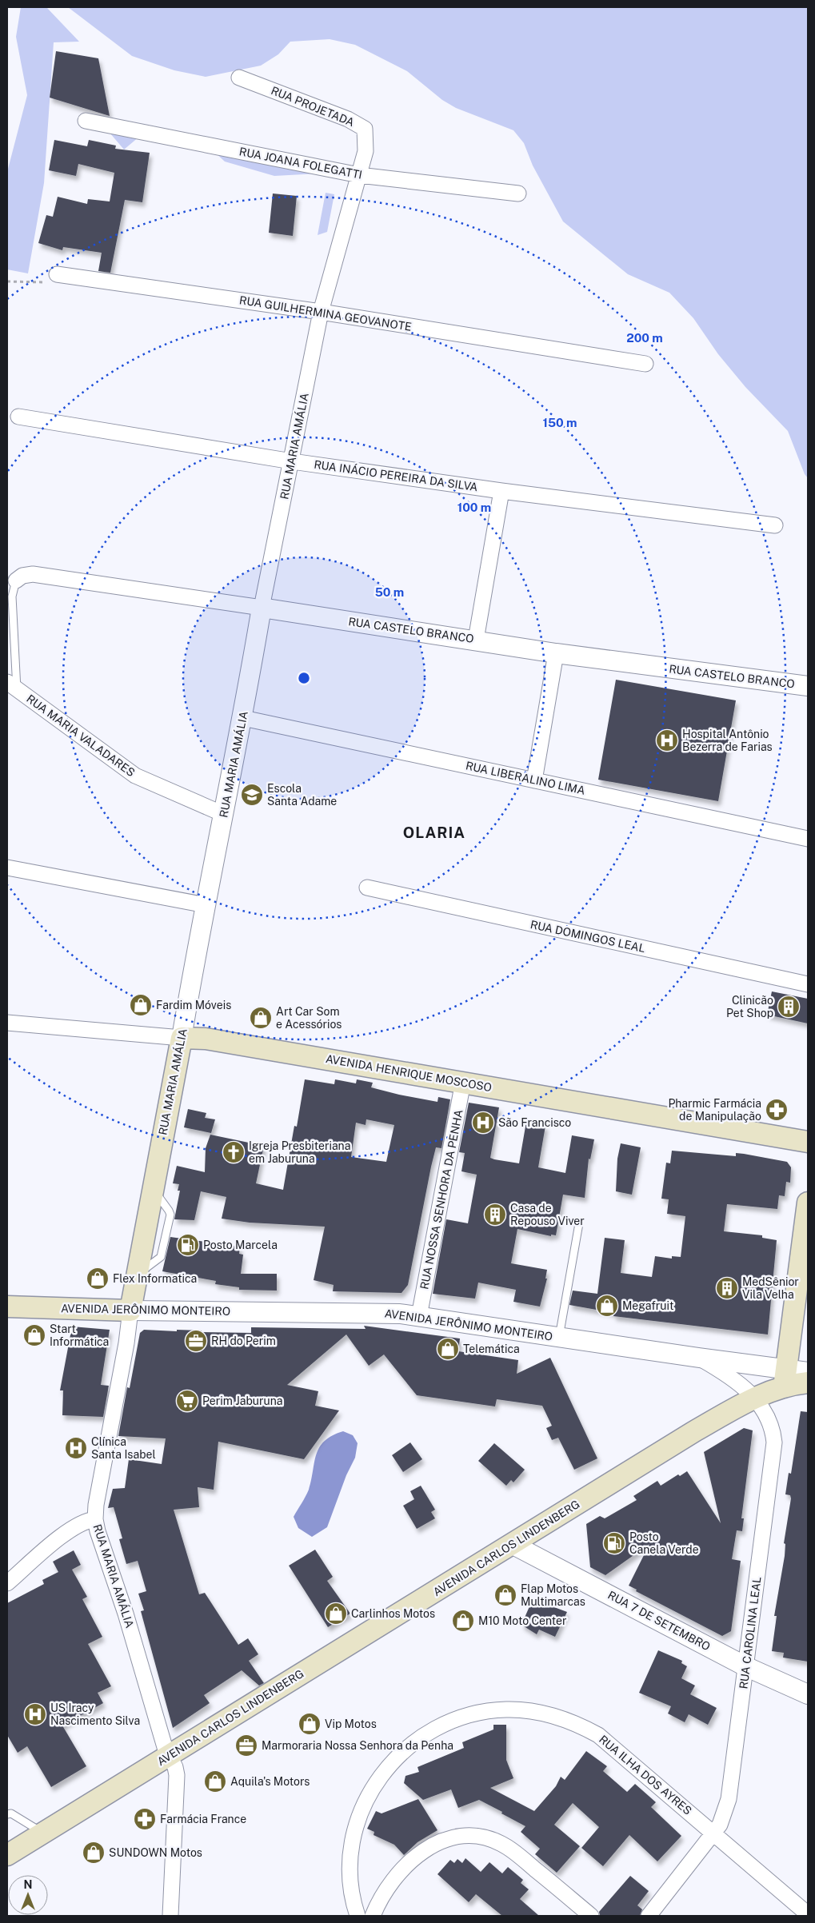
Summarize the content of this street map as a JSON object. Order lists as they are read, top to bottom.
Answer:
{
  "streets": {
    "main road": [
      "RUA MARIA AMÁLIA",
      "AVENIDA HENRIQUE MOSCOSO",
      "AVENIDA JERÔNIMO MONTEIRO",
      "AVENIDA CARLOS LINDENBERG"
    ],
    "street": [
      "RUA PROJETADA",
      "RUA JOANA FOLEGATTI",
      "RUA GUILHERMINA GEOVANOTE",
      "RUA INÁCIO PEREIRA DA SILVA",
      "RUA CASTELO BRANCO",
      "RUA MARIA VALADARES",
      "RUA LIBERALINO LIMA",
      "RUA DOMINGOS LEAL",
      "RUA NOSSA SENHORA DA PENHA",
      "RUA 7 DE SETEMBRO",
      "RUA CAROLINA LEAL",
      "RUA ILHA DOS AYRES"
    ]
  },
  "crossings": [
    ["RUA PROJETADA", "RUA JOANA FOLEGATTI"],
    ["RUA PROJETADA", "RUA MARIA AMÁLIA"],
    ["RUA JOANA FOLEGATTI", "RUA MARIA AMÁLIA"],
    ["RUA GUILHERMINA GEOVANOTE", "RUA MARIA AMÁLIA"],
    ["RUA MARIA AMÁLIA", "RUA INÁCIO PEREIRA DA SILVA"],
    ["RUA MARIA AMÁLIA", "RUA CASTELO BRANCO"],
    ["RUA MARIA AMÁLIA", "RUA MARIA VALADARES"],
    ["RUA MARIA AMÁLIA", "RUA LIBERALINO LIMA"],
    ["RUA MARIA AMÁLIA", "AVENIDA HENRIQUE MOSCOSO"],
    ["RUA MARIA AMÁLIA", "AVENIDA JERÔNIMO MONTEIRO"],
    ["RUA MARIA AMÁLIA", "AVENIDA CARLOS LINDENBERG"],
    ["AVENIDA HENRIQUE MOSCOSO", "RUA NOSSA SENHORA DA PENHA"],
    ["RUA NOSSA SENHORA DA PENHA", "AVENIDA JERÔNIMO MONTEIRO"],
    ["AVENIDA JERÔNIMO MONTEIRO", "AVENIDA CARLOS LINDENBERG"],
    ["AVENIDA JERÔNIMO MONTEIRO", "RUA CAROLINA LEAL"],
    ["AVENIDA CARLOS LINDENBERG", "RUA 7 DE SETEMBRO"],
    ["AVENIDA CARLOS LINDENBERG", "RUA CAROLINA LEAL"],
    ["RUA 7 DE SETEMBRO", "RUA CAROLINA LEAL"],
    ["RUA CAROLINA LEAL", "RUA ILHA DOS AYRES"]
  ],
  "districts": ["OLARIA"],
  "places": {
    "hospital": [
      "Hospital Antônio Bezerra de Farias",
      "São Francisco",
      "Clínica Santa Isabel",
      "US Iracy Nascimento Silva"
    ],
    "school or university": ["Escola Santa Adame"],
    "shop": [
      "Fardim Móveis",
      "Art Car Som e Acessórios",
      "Flex Informatica",
      "Megafruit",
      "Start Informática",
      "Telemática",
      "Flap Motos Multimarcas",
      "Carlinhos Motos",
      "M10 Moto Center",
      "Vip Motos",
      "Aquila's Motors",
      "SUNDOWN Motos"
    ],
    "building": ["Clinicão Pet Shop", "Casa de Repouso Viver", "MedSênior Vila Velha"],
    "pharmacy": ["Pharmic Farmácia de Manipulação", "Farmácia France"],
    "church": ["Igreja Presbiteriana em Jaburuna"],
    "fuel station": ["Posto Marcela", "Posto Canela Verde"],
    "office": ["RH do Perim", "Marmoraria Nossa Senhora da Penha"],
    "supermarket": ["Perim Jaburuna"]
  },
  "north": "top",
  "rings": [
    "200 m",
    "150 m",
    "100 m",
    "50 m"
  ]
}
